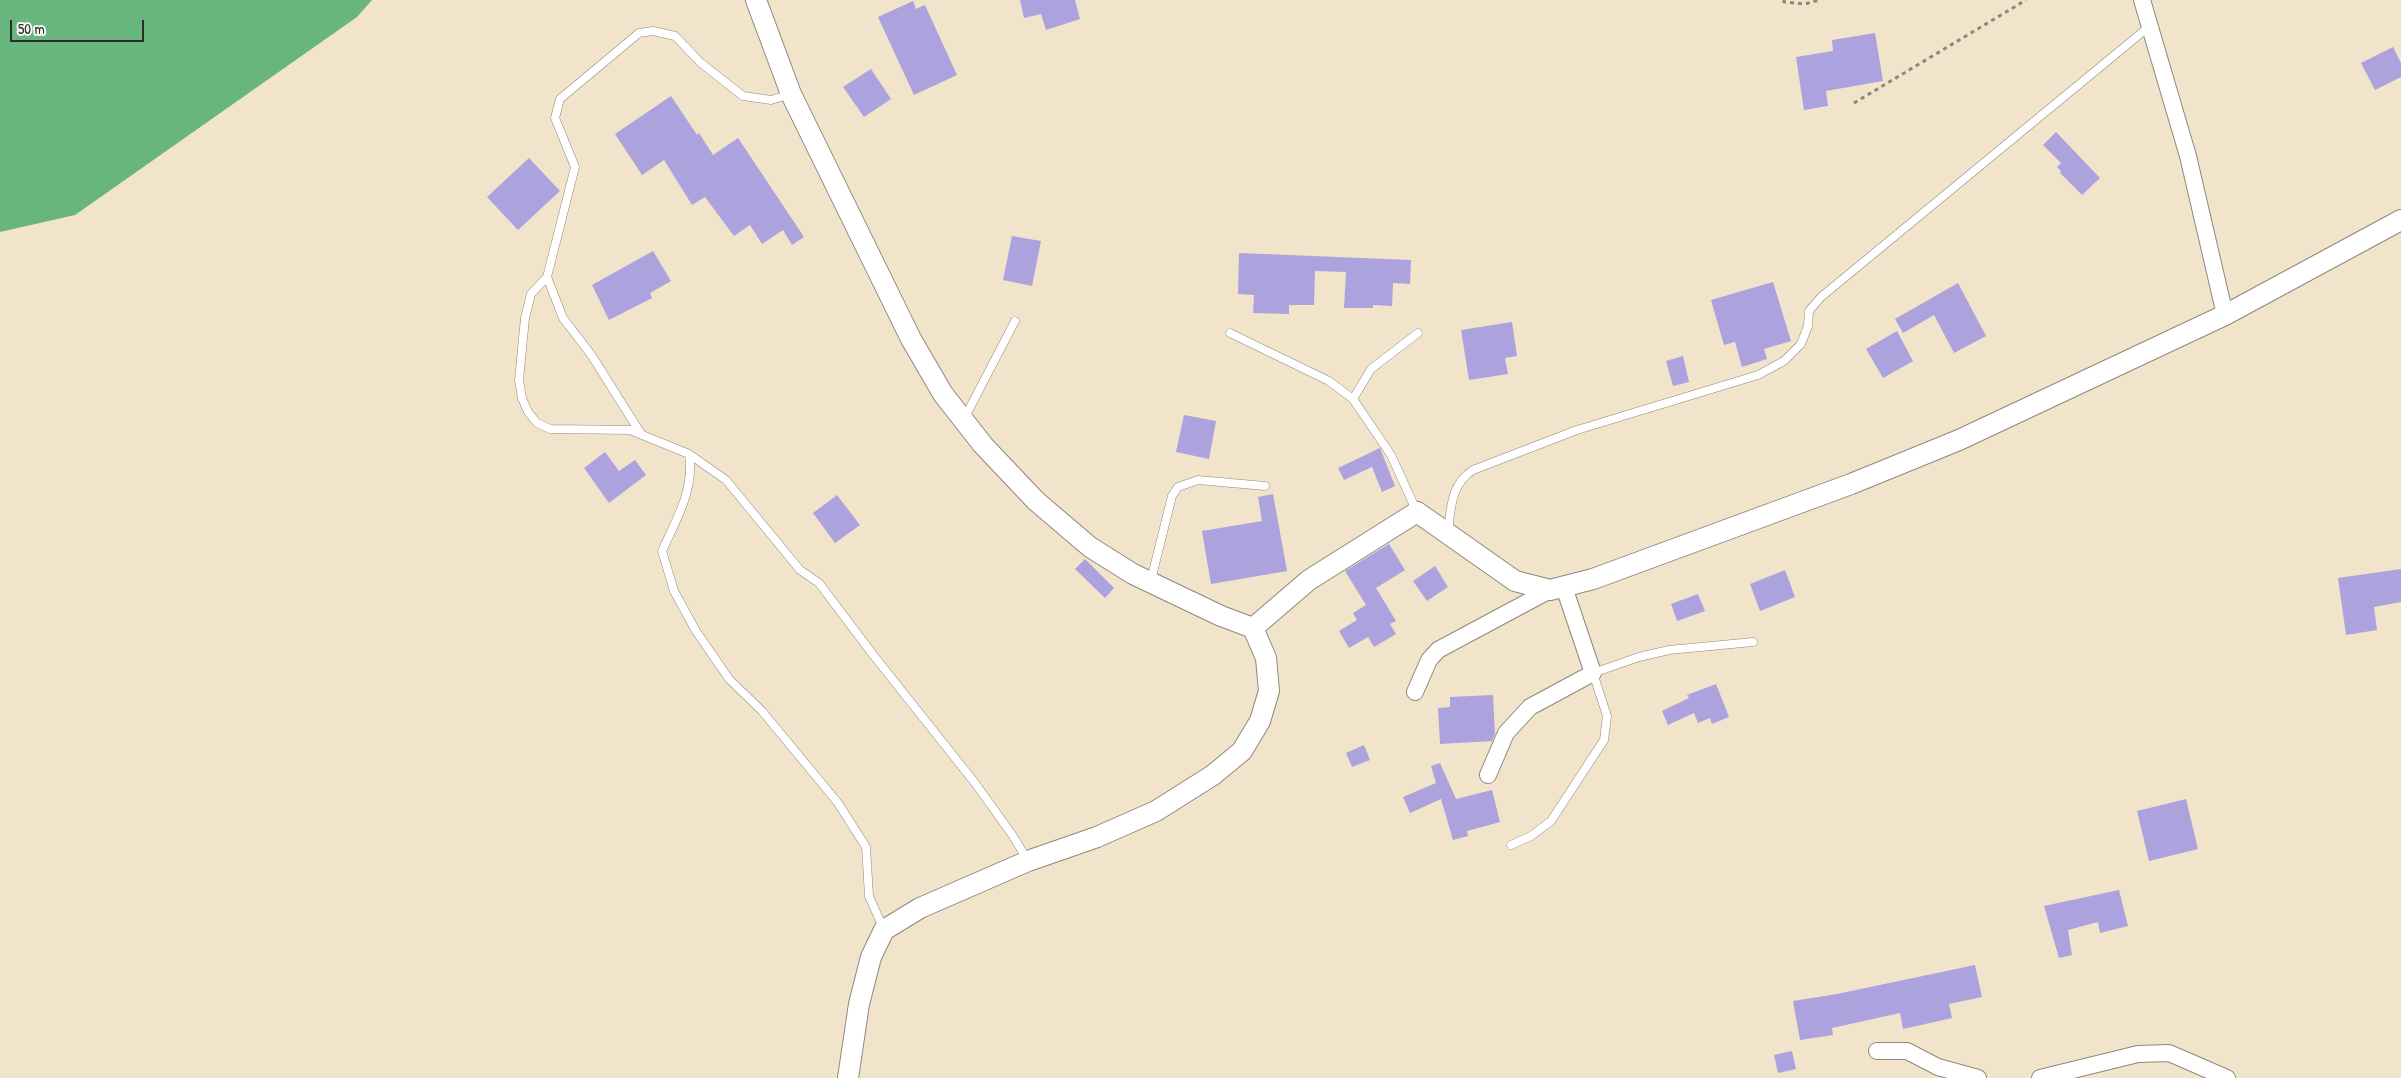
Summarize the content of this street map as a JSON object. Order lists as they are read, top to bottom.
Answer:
{
  "scale_bar": "50 m"
}
